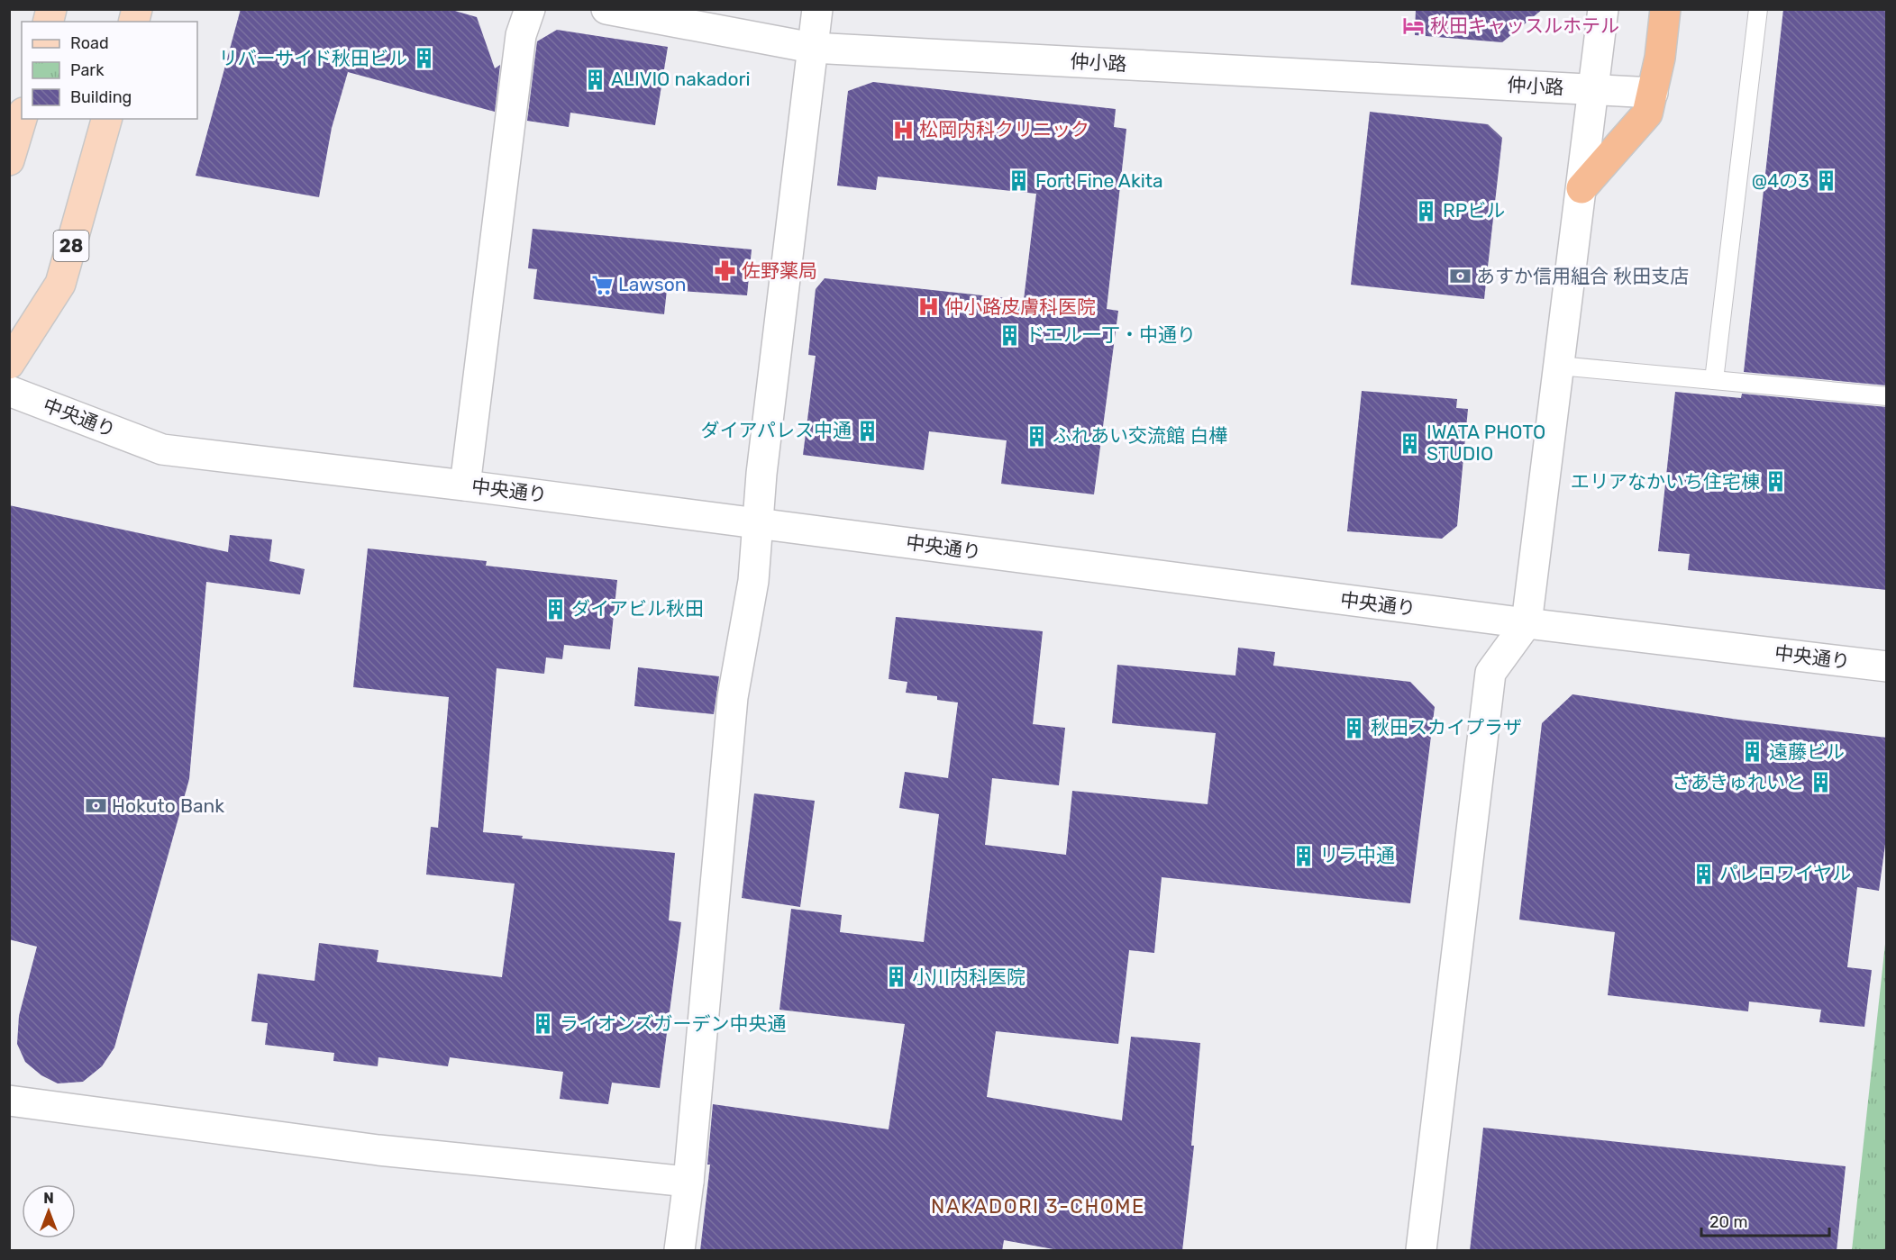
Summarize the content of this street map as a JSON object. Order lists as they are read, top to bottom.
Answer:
{
  "streets": {
    "main road": ["28"],
    "street": ["仲小路", "中央通り"]
  },
  "districts": ["NAKADORI 3-CHOME"],
  "places": {
    "hotel": ["秋田キャッスルホテル"],
    "building": [
      "リバーサイド秋田ビル",
      "ALIVIO nakadori",
      "Fort Fine Akita",
      "@4の3",
      "RPビル",
      "ドエル一丁・中通り",
      "ダイアパレス中通",
      "ふれあい交流館 白樺",
      "IWATA PHOTO STUDIO",
      "エリアなかいち住宅棟",
      "ダイアビル秋田",
      "秋田スカイプラザ",
      "遠藤ビル",
      "さあきゅれいと",
      "リラ中通",
      "パレロワイヤル",
      "小川内科医院",
      "ライオンズガーデン中央通"
    ],
    "hospital": ["松岡内科クリニック", "仲小路皮膚科医院"],
    "pharmacy": ["佐野薬局"],
    "bank": ["あすか信用組合 秋田支店", "Hokuto Bank"],
    "supermarket": ["Lawson"]
  },
  "legend": ["Road", "Park", "Building"],
  "scale_bar": "20 m",
  "north": "top"
}
